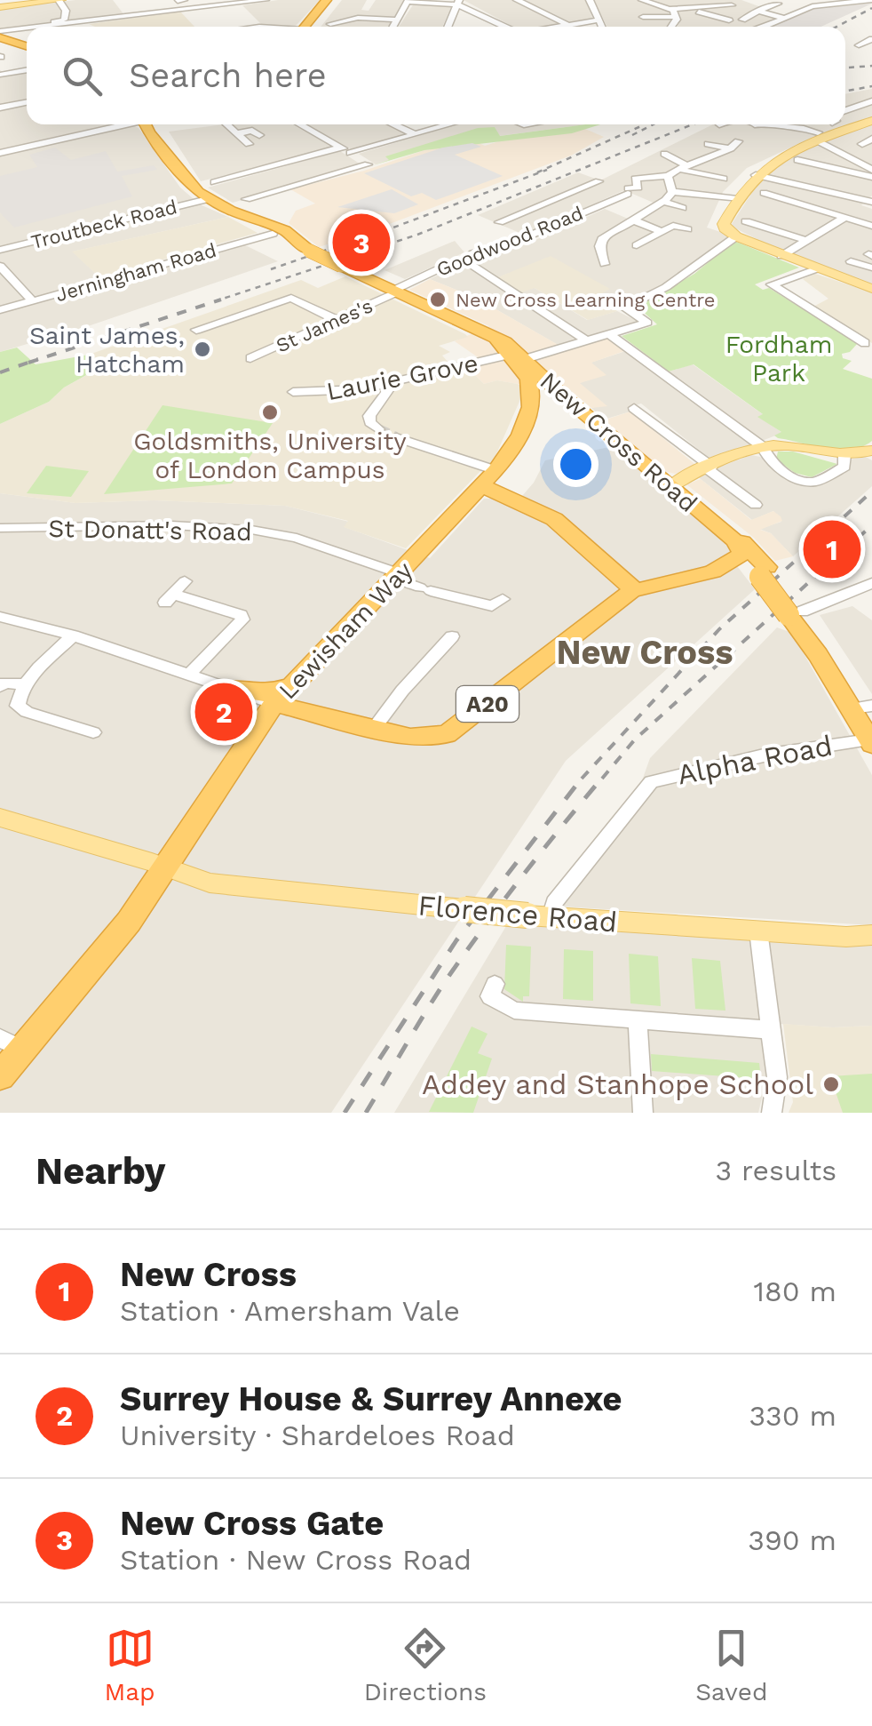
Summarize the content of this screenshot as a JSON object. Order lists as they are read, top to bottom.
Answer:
{
  "streets": {
    "highway": ["New Cross Road", "Lewisham Way", "A20"],
    "main road": ["Florence Road"],
    "street": [
      "Troutbeck Road",
      "Goodwood Road",
      "Jerningham Road",
      "St James's",
      "Laurie Grove",
      "St Donatt's Road",
      "Alpha Road"
    ]
  },
  "crossings": [
    ["Goodwood Road", "St James's"],
    ["Laurie Grove", "New Cross Road"],
    ["New Cross Road", "Alpha Road"],
    ["St Donatt's Road", "Lewisham Way"],
    ["Lewisham Way", "A20"],
    ["Lewisham Way", "Florence Road"],
    ["Alpha Road", "Florence Road"]
  ],
  "districts": ["New Cross"],
  "parks": ["Fordham Park"],
  "places": [
    "New Cross Learning Centre",
    "Saint James, Hatcham",
    "Goldsmiths, University of London Campus",
    "Addey and Stanhope School"
  ],
  "page": {
    "search": "Search here",
    "pins": ["3", "1", "2"],
    "heading": ["Nearby", "3 results"],
    "list": [
      {
        "mark": "1",
        "name": "New Cross",
        "note": "Station · Amersham Vale",
        "value": "180 m"
      },
      {
        "mark": "2",
        "name": "Surrey House & Surrey Annexe",
        "note": "University · Shardeloes Road",
        "value": "330 m"
      },
      {
        "mark": "3",
        "name": "New Cross Gate",
        "note": "Station · New Cross Road",
        "value": "390 m"
      }
    ],
    "nav": ["Map", "Directions", "Saved"]
  }
}
